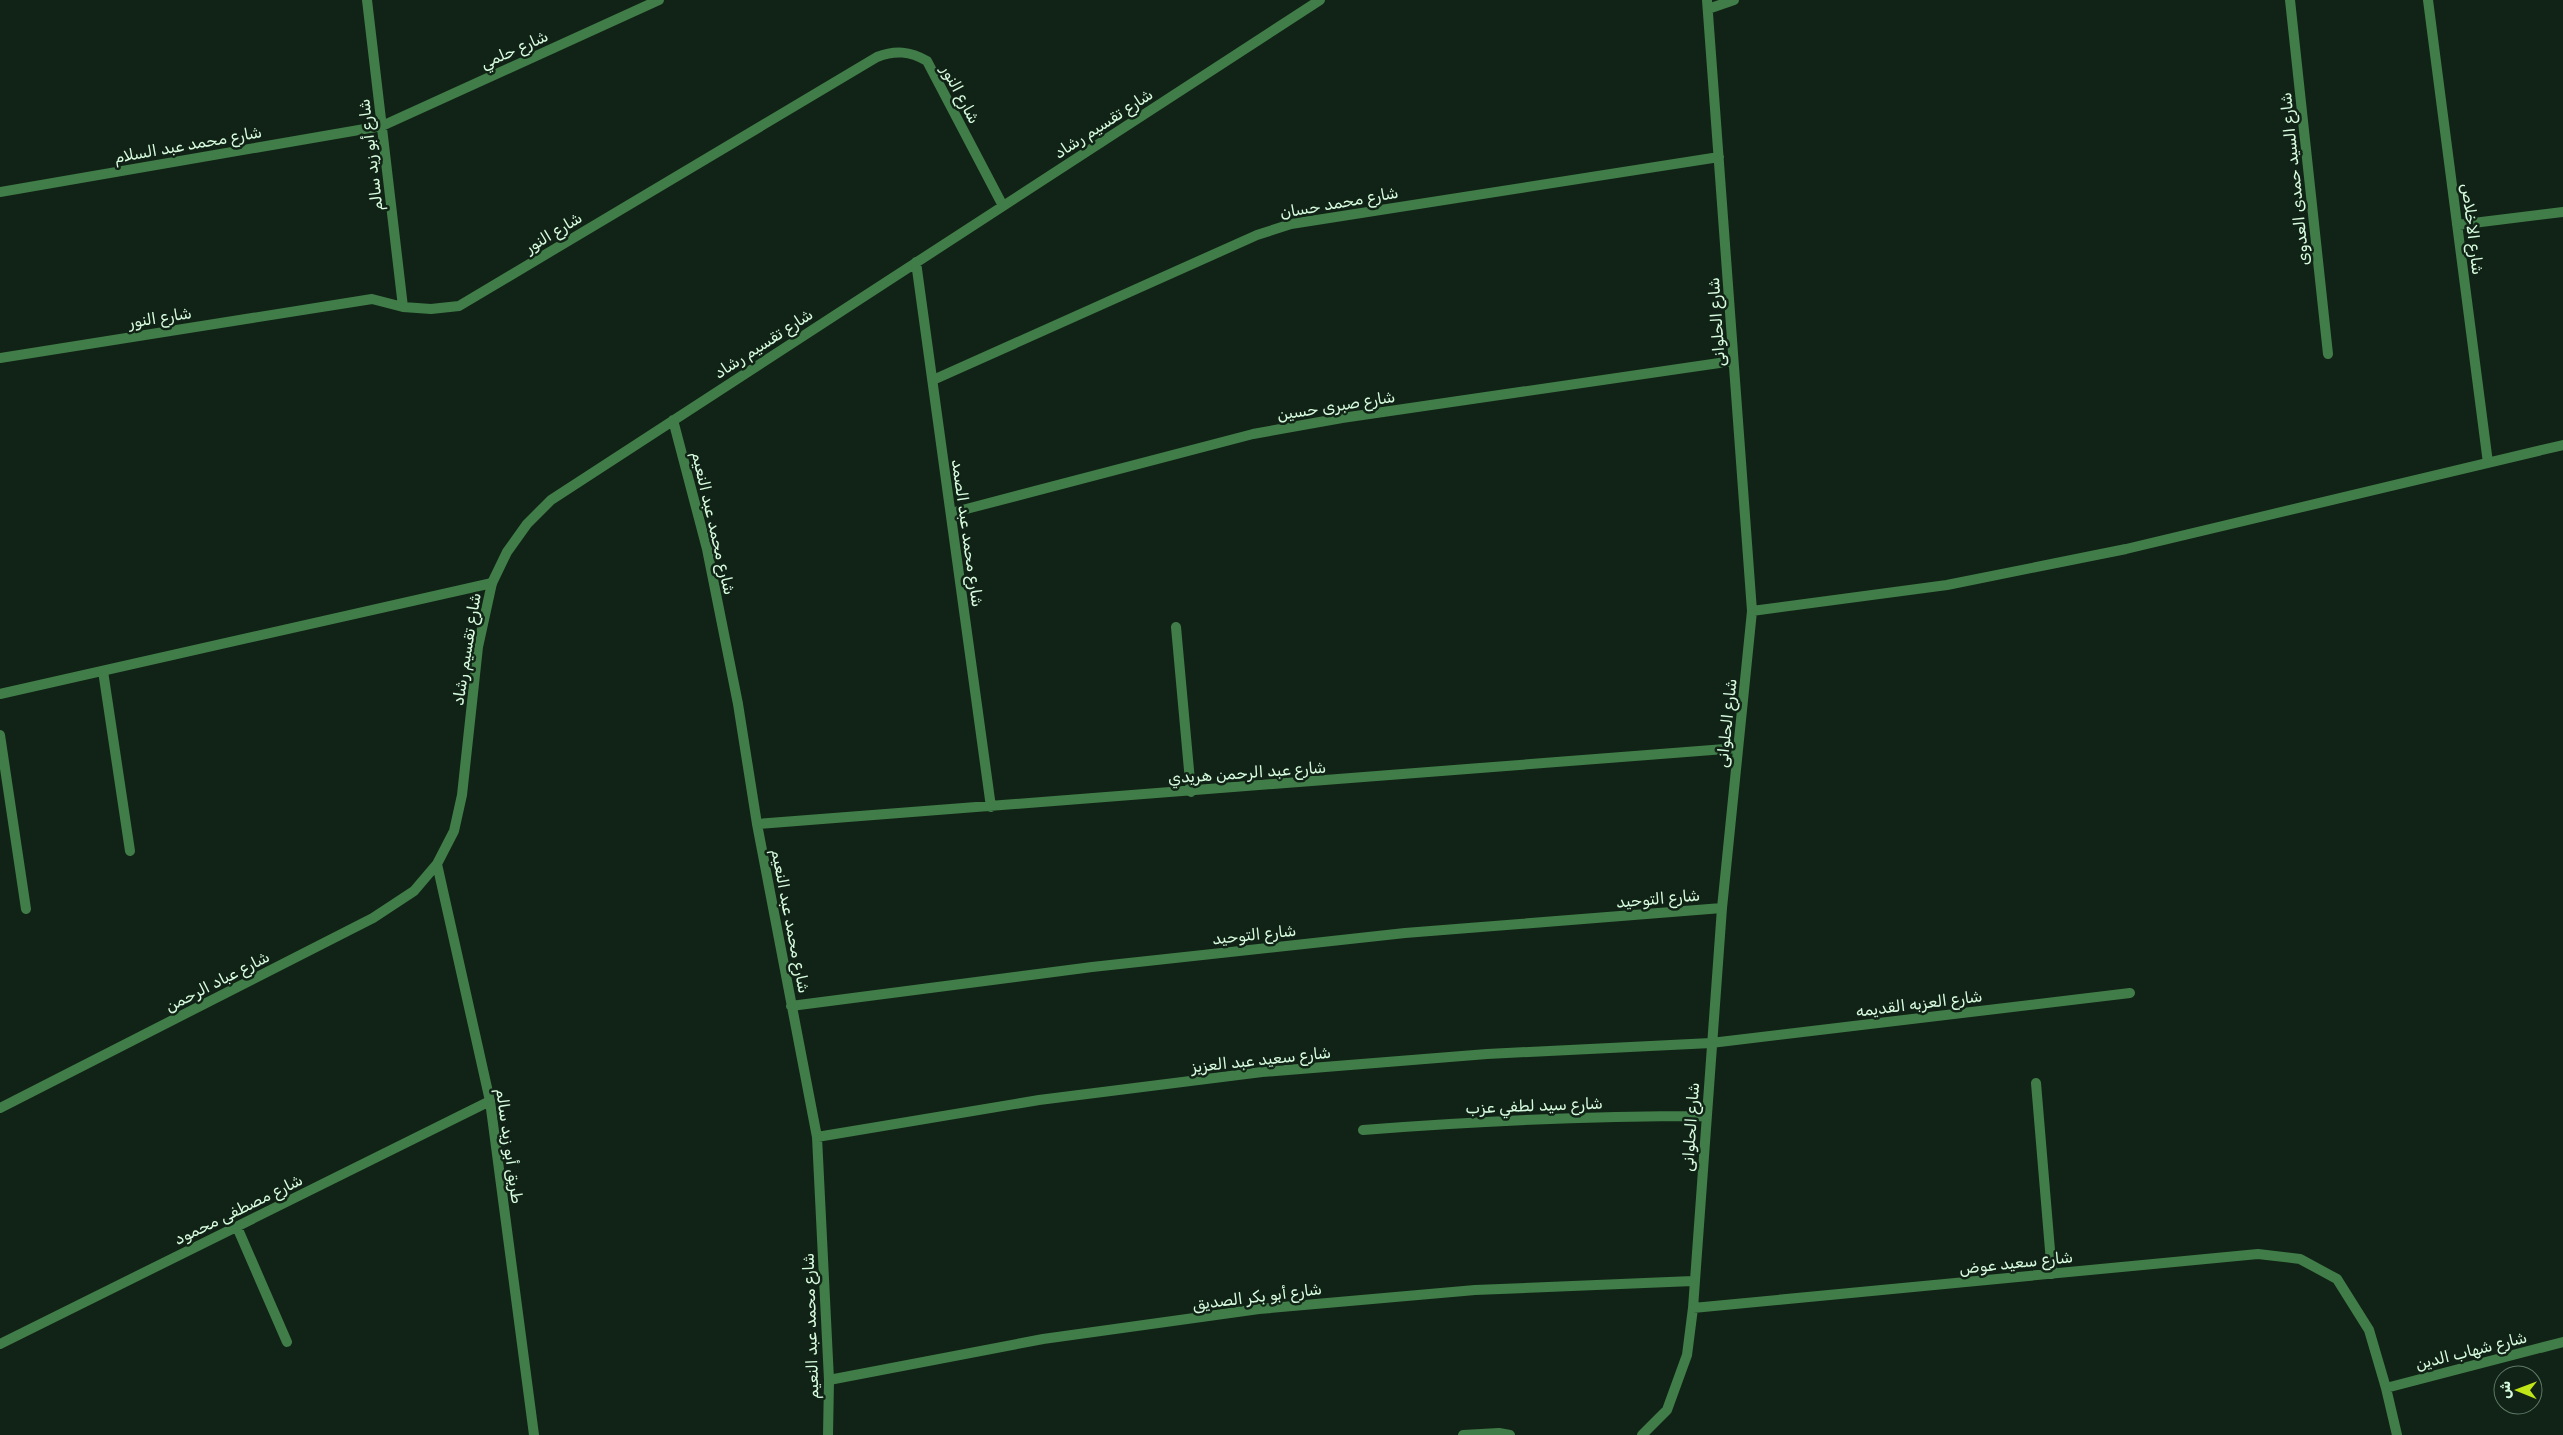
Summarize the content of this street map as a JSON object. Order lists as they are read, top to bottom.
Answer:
{
  "streets": {
    "street": [
      "شارع حلمي",
      "شارع النور",
      "شارع تقسيم رشاد",
      "شارع محمد عبد السلام",
      "شارع أبو زيد سالم",
      "شارع السيد حمدى العدوى",
      "شارع محمد حسان",
      "شارع الاخلاص",
      "شارع الحلوانى",
      "شارع صبرى حسين",
      "شارع محمد عبد النعيم",
      "شارع محمد عبد الصمد",
      "شارع عبد الرحمن هريدي",
      "شارع التوحيد",
      "شارع عباد الرحمن",
      "شارع العزبه القديمه",
      "شارع سعيد عبد العزيز",
      "شارع سيد لطفي عزب",
      "طريق أبو زيد سالم",
      "شارع مصطفى محمود",
      "شارع سعيد عوض",
      "شارع أبو بكر الصديق",
      "شارع شهاب الدين"
    ]
  },
  "crossings": [
    ["شارع حلمي", "شارع محمد عبد السلام"],
    ["شارع حلمي", "شارع أبو زيد سالم"],
    ["شارع النور", "شارع تقسيم رشاد"],
    ["شارع النور", "شارع أبو زيد سالم"],
    ["شارع تقسيم رشاد", "شارع محمد عبد النعيم"],
    ["شارع تقسيم رشاد", "شارع محمد عبد الصمد"],
    ["شارع تقسيم رشاد", "شارع عباد الرحمن"],
    ["شارع تقسيم رشاد", "طريق أبو زيد سالم"],
    ["شارع محمد عبد السلام", "شارع أبو زيد سالم"],
    ["شارع محمد حسان", "شارع الحلوانى"],
    ["شارع محمد حسان", "شارع محمد عبد الصمد"],
    ["شارع الحلوانى", "شارع صبرى حسين"],
    ["شارع الحلوانى", "شارع عبد الرحمن هريدي"],
    ["شارع الحلوانى", "شارع التوحيد"],
    ["شارع الحلوانى", "شارع العزبه القديمه"],
    ["شارع الحلوانى", "شارع سعيد عبد العزيز"],
    ["شارع الحلوانى", "شارع سيد لطفي عزب"],
    ["شارع الحلوانى", "شارع سعيد عوض"],
    ["شارع الحلوانى", "شارع أبو بكر الصديق"],
    ["شارع صبرى حسين", "شارع محمد عبد الصمد"],
    ["شارع محمد عبد النعيم", "شارع عبد الرحمن هريدي"],
    ["شارع محمد عبد النعيم", "شارع التوحيد"],
    ["شارع محمد عبد النعيم", "شارع سعيد عبد العزيز"],
    ["شارع محمد عبد النعيم", "شارع أبو بكر الصديق"],
    ["شارع محمد عبد الصمد", "شارع عبد الرحمن هريدي"],
    ["شارع عباد الرحمن", "طريق أبو زيد سالم"],
    ["شارع العزبه القديمه", "شارع سعيد عبد العزيز"],
    ["طريق أبو زيد سالم", "شارع مصطفى محمود"],
    ["شارع سعيد عوض", "شارع شهاب الدين"]
  ],
  "north": "left"
}
